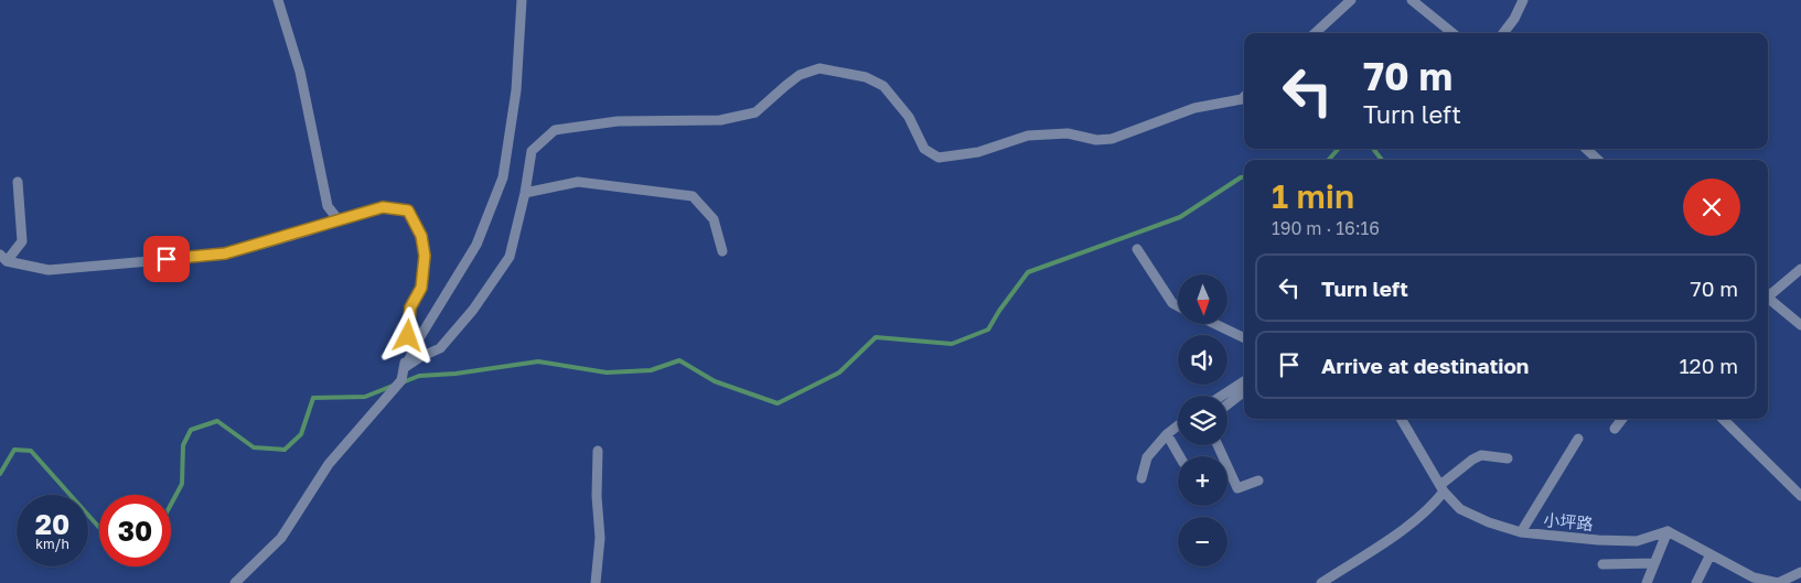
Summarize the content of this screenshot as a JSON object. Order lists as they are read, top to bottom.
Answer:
{
  "streets": {
    "street": ["小坪路"]
  },
  "north": "bottom",
  "page": {
    "turn": ["70 m", "Turn left"],
    "heading": ["1 min", "190 m · 16:16"],
    "list": [
      {
        "name": "Turn left",
        "value": "70 m"
      },
      {
        "name": "Arrive at destination",
        "value": "120 m"
      }
    ],
    "map_buttons": ["+", "−"],
    "speed": "20 km/h",
    "limit": "30"
  }
}
